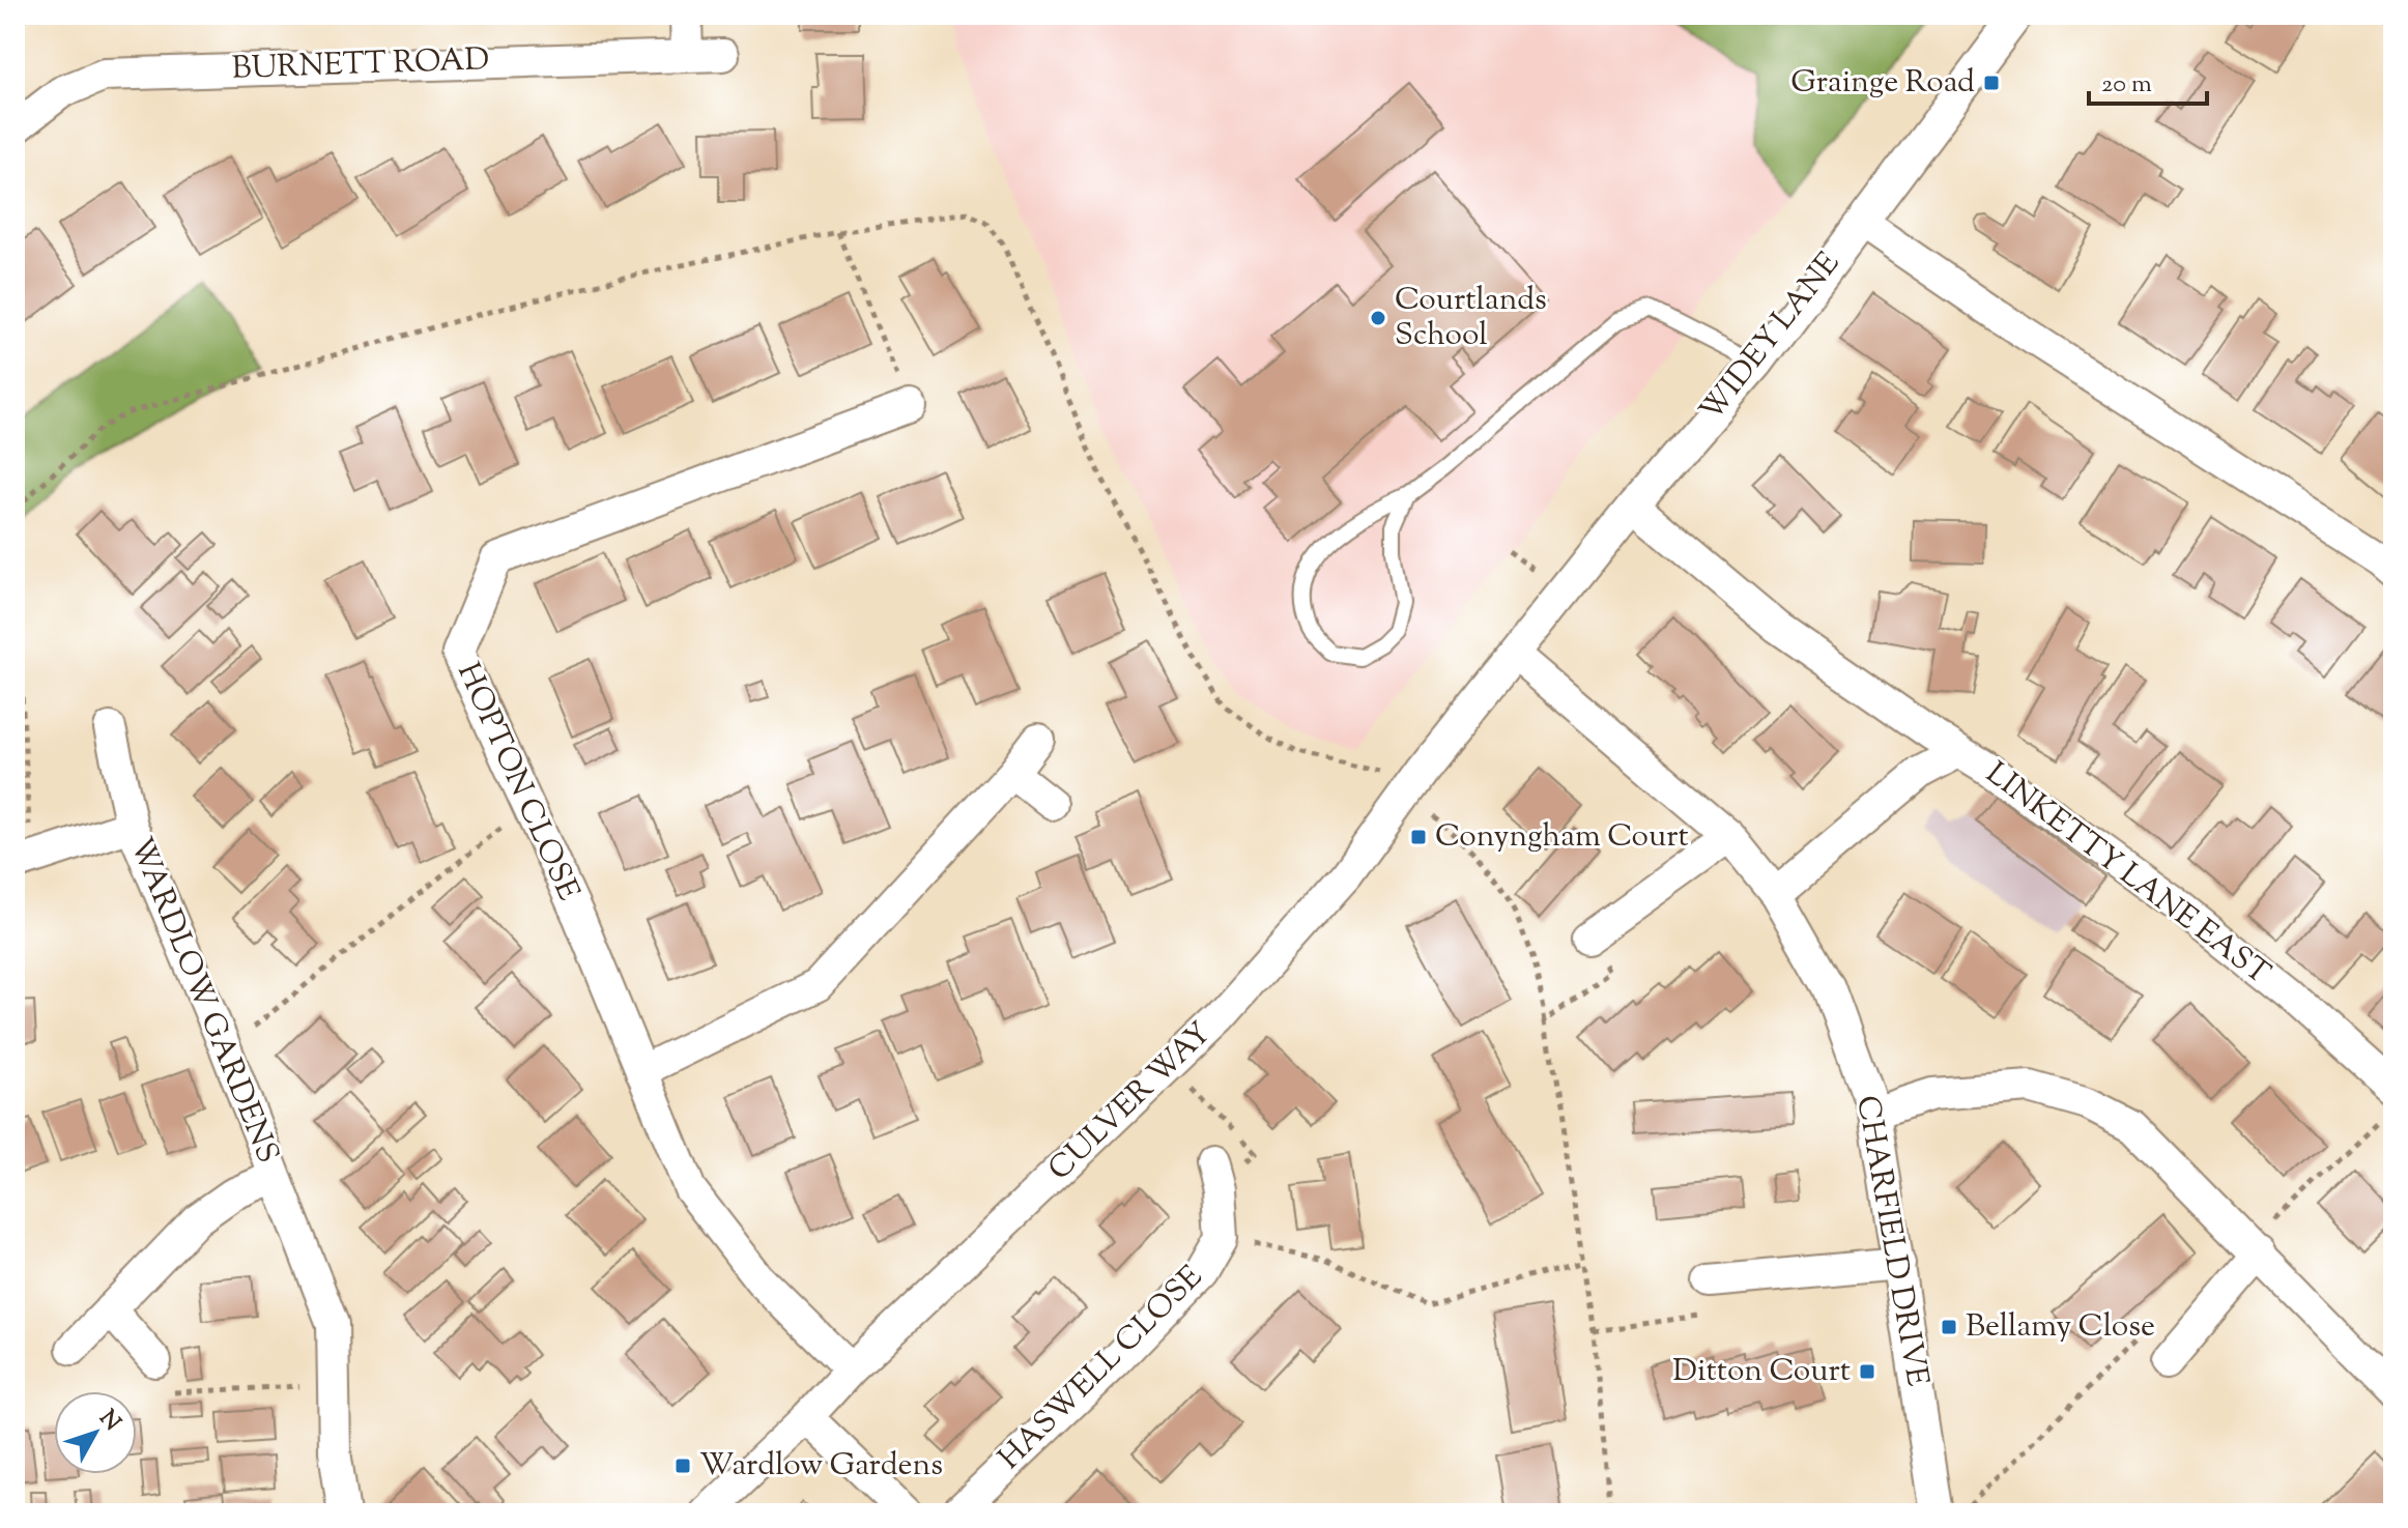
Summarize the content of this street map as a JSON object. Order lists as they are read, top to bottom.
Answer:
{
  "streets": {
    "street": [
      "BURNETT ROAD",
      "WIDEY LANE",
      "HOPTON CLOSE",
      "LINKETTY LANE EAST",
      "WARDLOW GARDENS",
      "CULVER WAY",
      "CHARFIELD DRIVE",
      "HASWELL CLOSE"
    ]
  },
  "crossings": [
    ["WIDEY LANE", "CULVER WAY"],
    ["WIDEY LANE", "CHARFIELD DRIVE"],
    ["HOPTON CLOSE", "CULVER WAY"],
    ["LINKETTY LANE EAST", "CHARFIELD DRIVE"],
    ["CULVER WAY", "CHARFIELD DRIVE"]
  ],
  "places": {
    "transit": [
      "Grainge Road",
      "Conyngham Court",
      "Bellamy Close",
      "Ditton Court",
      "Wardlow Gardens"
    ],
    "other": ["Courtlands School"]
  },
  "scale_bar": "20 m",
  "north": "top right"
}
